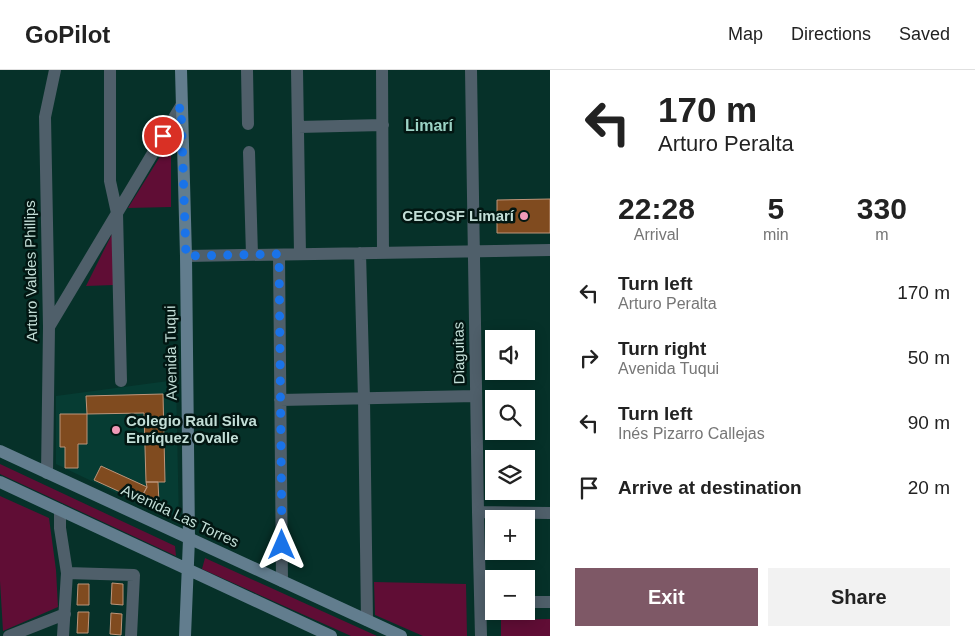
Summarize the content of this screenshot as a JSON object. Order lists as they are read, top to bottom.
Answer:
{
  "streets": {
    "street": [
      "Arturo Valdes Phillips",
      "Avenida Tuqui",
      "Diaguitas",
      "Avenida Las Torres"
    ]
  },
  "crossings": [
    ["Arturo Valdes Phillips", "Avenida Las Torres"],
    ["Avenida Tuqui", "Avenida Las Torres"]
  ],
  "districts": ["Limarí"],
  "places": ["CECOSF Limarí", "Colegio Raúl Silva Enríquez Ovalle"],
  "page": {
    "header": "GoPilot",
    "nav": ["Map", "Directions", "Saved"],
    "turn": ["170 m", "Arturo Peralta"],
    "eta": [
      "22:28",
      "Arrival",
      "5",
      "min",
      "330",
      "m"
    ],
    "list": [
      {
        "name": "Turn left",
        "note": "Arturo Peralta",
        "value": "170 m"
      },
      {
        "name": "Turn right",
        "note": "Avenida Tuqui",
        "value": "50 m"
      },
      {
        "name": "Turn left",
        "note": "Inés Pizarro Callejas",
        "value": "90 m"
      },
      {
        "name": "Arrive at destination",
        "value": "20 m"
      }
    ],
    "map_buttons": ["+", "−"],
    "buttons": ["Exit", "Share"]
  }
}
